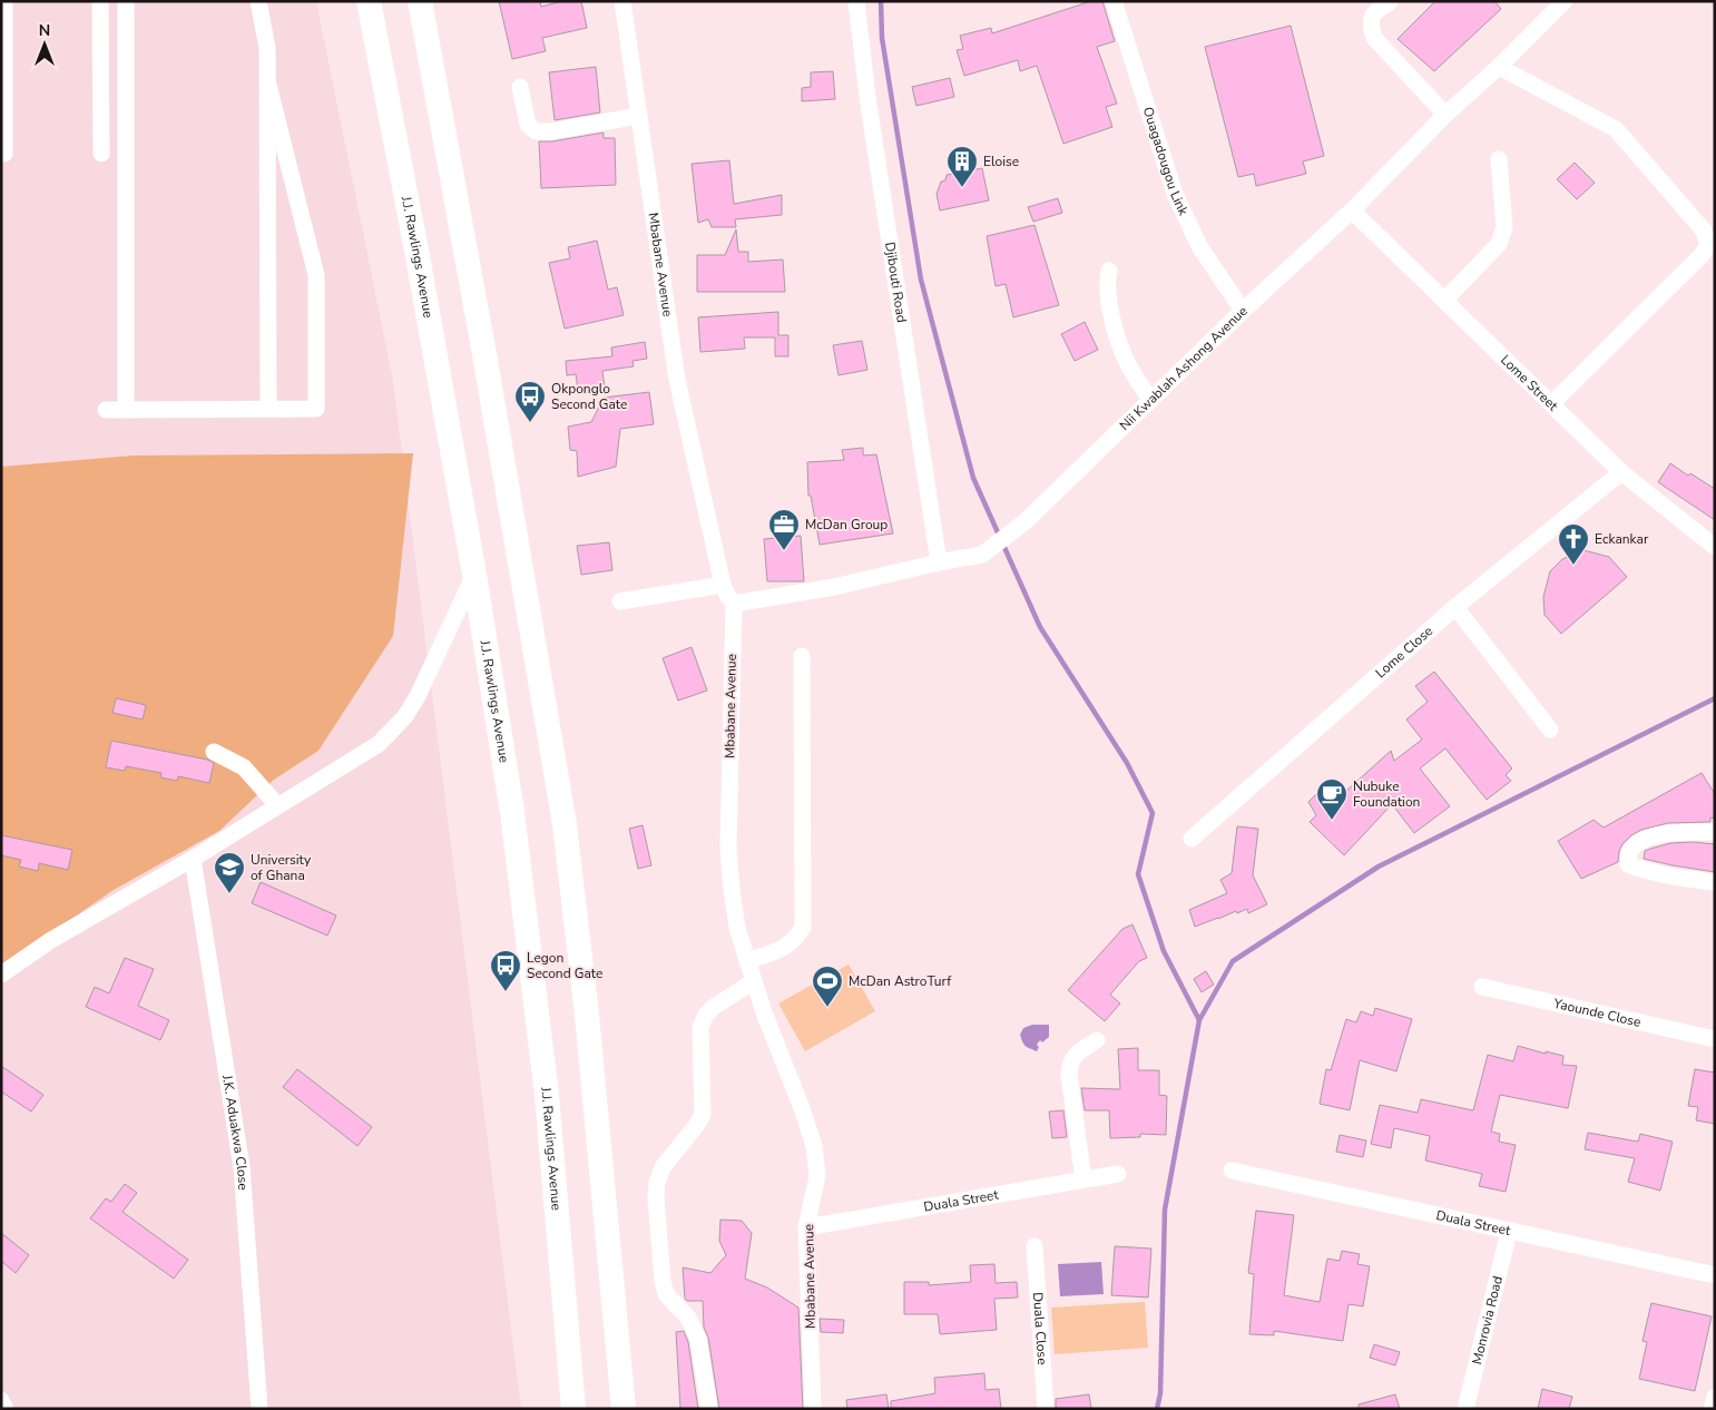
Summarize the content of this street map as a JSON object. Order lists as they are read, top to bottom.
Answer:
{
  "streets": {
    "highway": ["J.J. Rawlings Avenue"],
    "street": [
      "Ouagadougou Link",
      "Mbabane Avenue",
      "Djibouti Road",
      "Nii Kwablah Ashong Avenue",
      "Lome Street",
      "Lome Close",
      "Yaounde Close",
      "J.K. Aduakwa Close",
      "Duala Street",
      "Monrovia Road",
      "Duala Close"
    ]
  },
  "crossings": [
    ["Ouagadougou Link", "Nii Kwablah Ashong Avenue"],
    ["Mbabane Avenue", "Nii Kwablah Ashong Avenue"],
    ["Mbabane Avenue", "Duala Street"],
    ["Djibouti Road", "Nii Kwablah Ashong Avenue"],
    ["Nii Kwablah Ashong Avenue", "Lome Street"],
    ["Lome Street", "Lome Close"],
    ["Duala Street", "Monrovia Road"]
  ],
  "places": {
    "building": ["Eloise"],
    "bus stop": ["Okponglo Second Gate", "Legon Second Gate"],
    "office": ["McDan Group"],
    "church": ["Eckankar"],
    "cafe": ["Nubuke Foundation"],
    "school or university": ["University of Ghana"],
    "sports": ["McDan AstroTurf"]
  },
  "north": "top"
}
